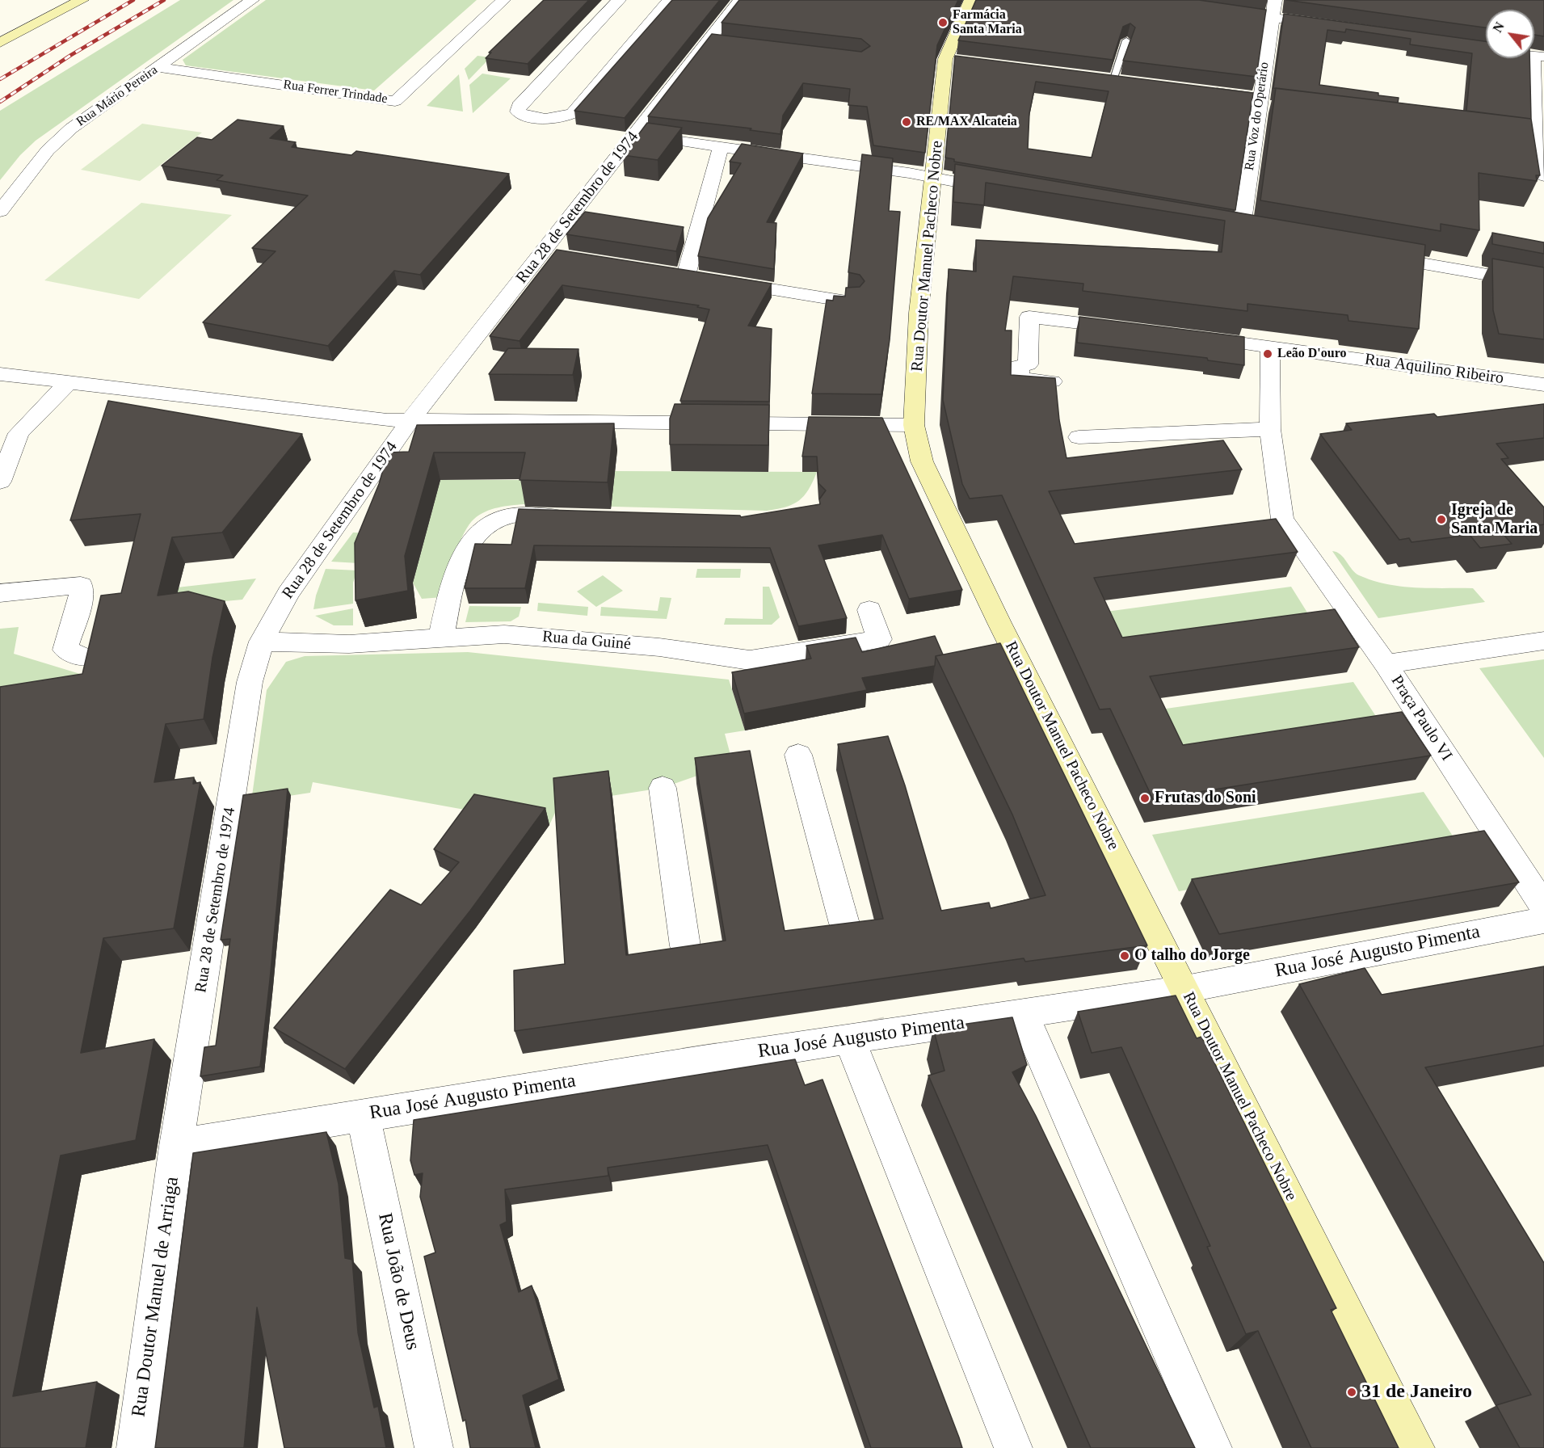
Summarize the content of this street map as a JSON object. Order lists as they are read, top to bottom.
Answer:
{
  "streets": {
    "street": [
      "Rua Ferrer Trindade",
      "Rua Mário Pereira",
      "Rua Voz do Operário",
      "Rua 28 de Setembro de 1974",
      "Rua Doutor Manuel Pacheco Nobre",
      "Rua Aquilino Ribeiro",
      "Rua da Guiné",
      "Praça Paulo VI",
      "Rua José Augusto Pimenta",
      "Rua João de Deus",
      "Rua Doutor Manuel de Arriaga"
    ]
  },
  "crossings": [
    ["Rua Ferrer Trindade", "Rua Mário Pereira"],
    ["Rua 28 de Setembro de 1974", "Rua da Guiné"],
    ["Rua 28 de Setembro de 1974", "Rua José Augusto Pimenta"],
    ["Rua 28 de Setembro de 1974", "Rua Doutor Manuel de Arriaga"],
    ["Rua Doutor Manuel Pacheco Nobre", "Rua José Augusto Pimenta"],
    ["Rua José Augusto Pimenta", "Rua João de Deus"],
    ["Rua José Augusto Pimenta", "Rua Doutor Manuel de Arriaga"]
  ],
  "places": [
    "Farmácia Santa Maria",
    "RE/MAX Alcateia",
    "Leão D'ouro",
    "Igreja de Santa Maria",
    "Frutas do Soni",
    "O talho do Jorge",
    "31 de Janeiro"
  ],
  "north": "top left"
}
